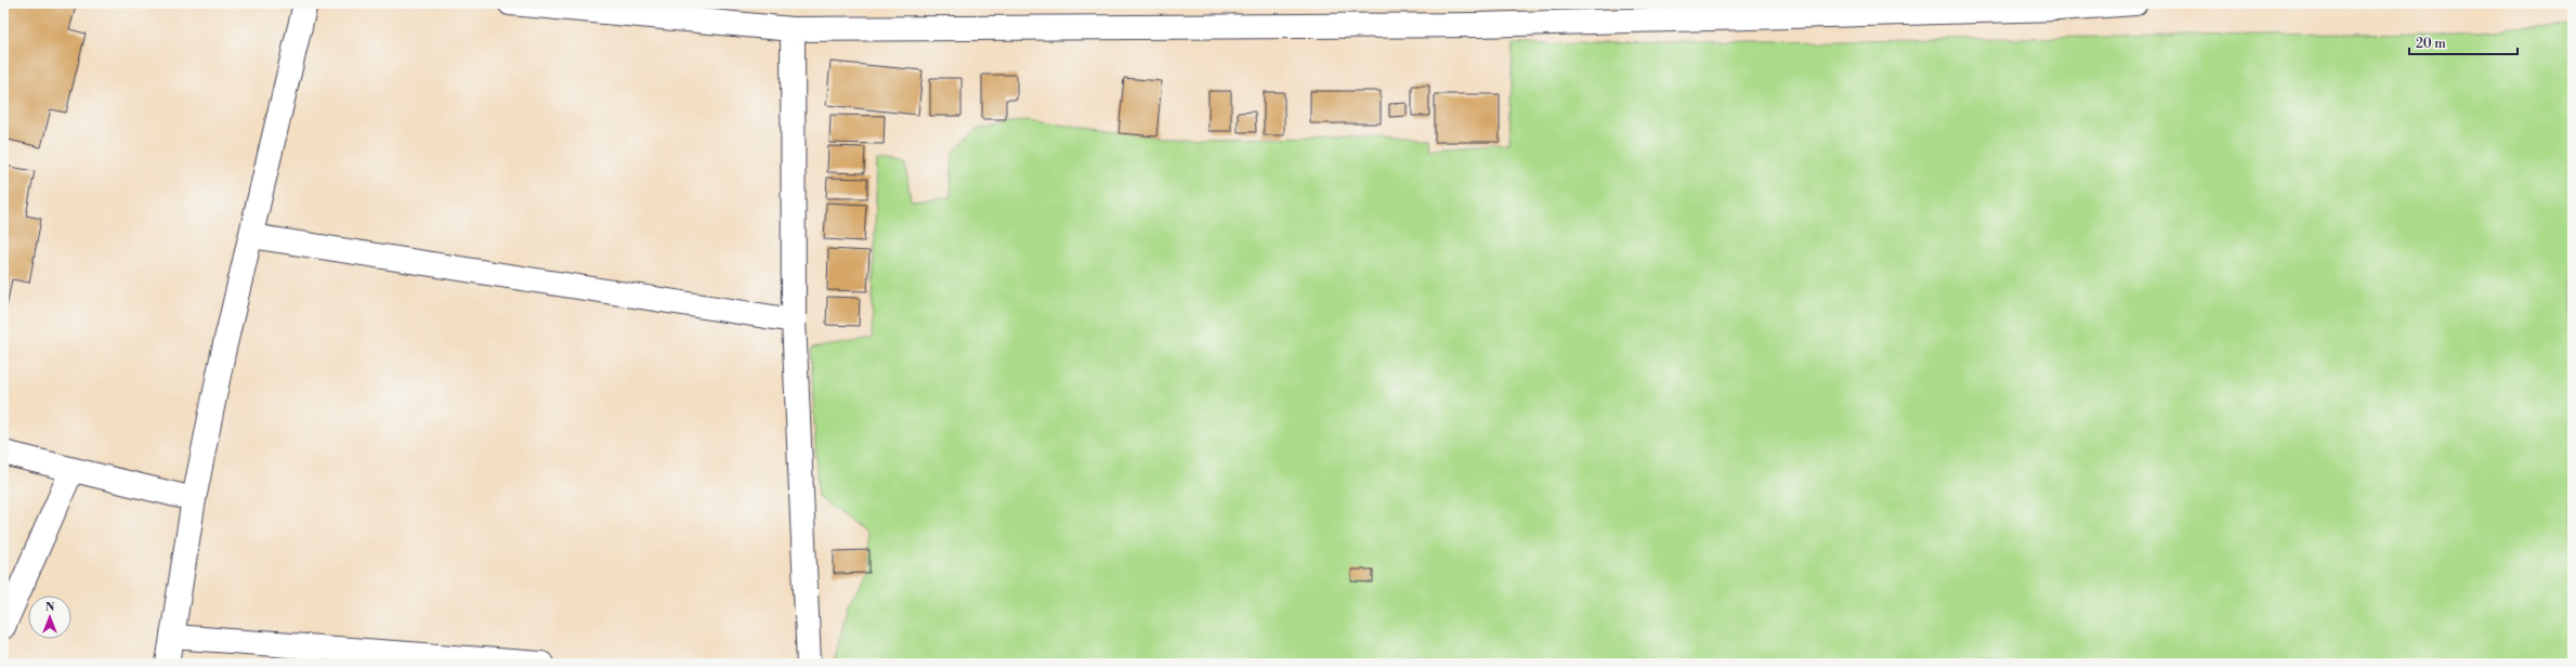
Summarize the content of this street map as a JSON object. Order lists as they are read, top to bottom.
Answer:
{
  "scale_bar": "20 m",
  "north": "top"
}
